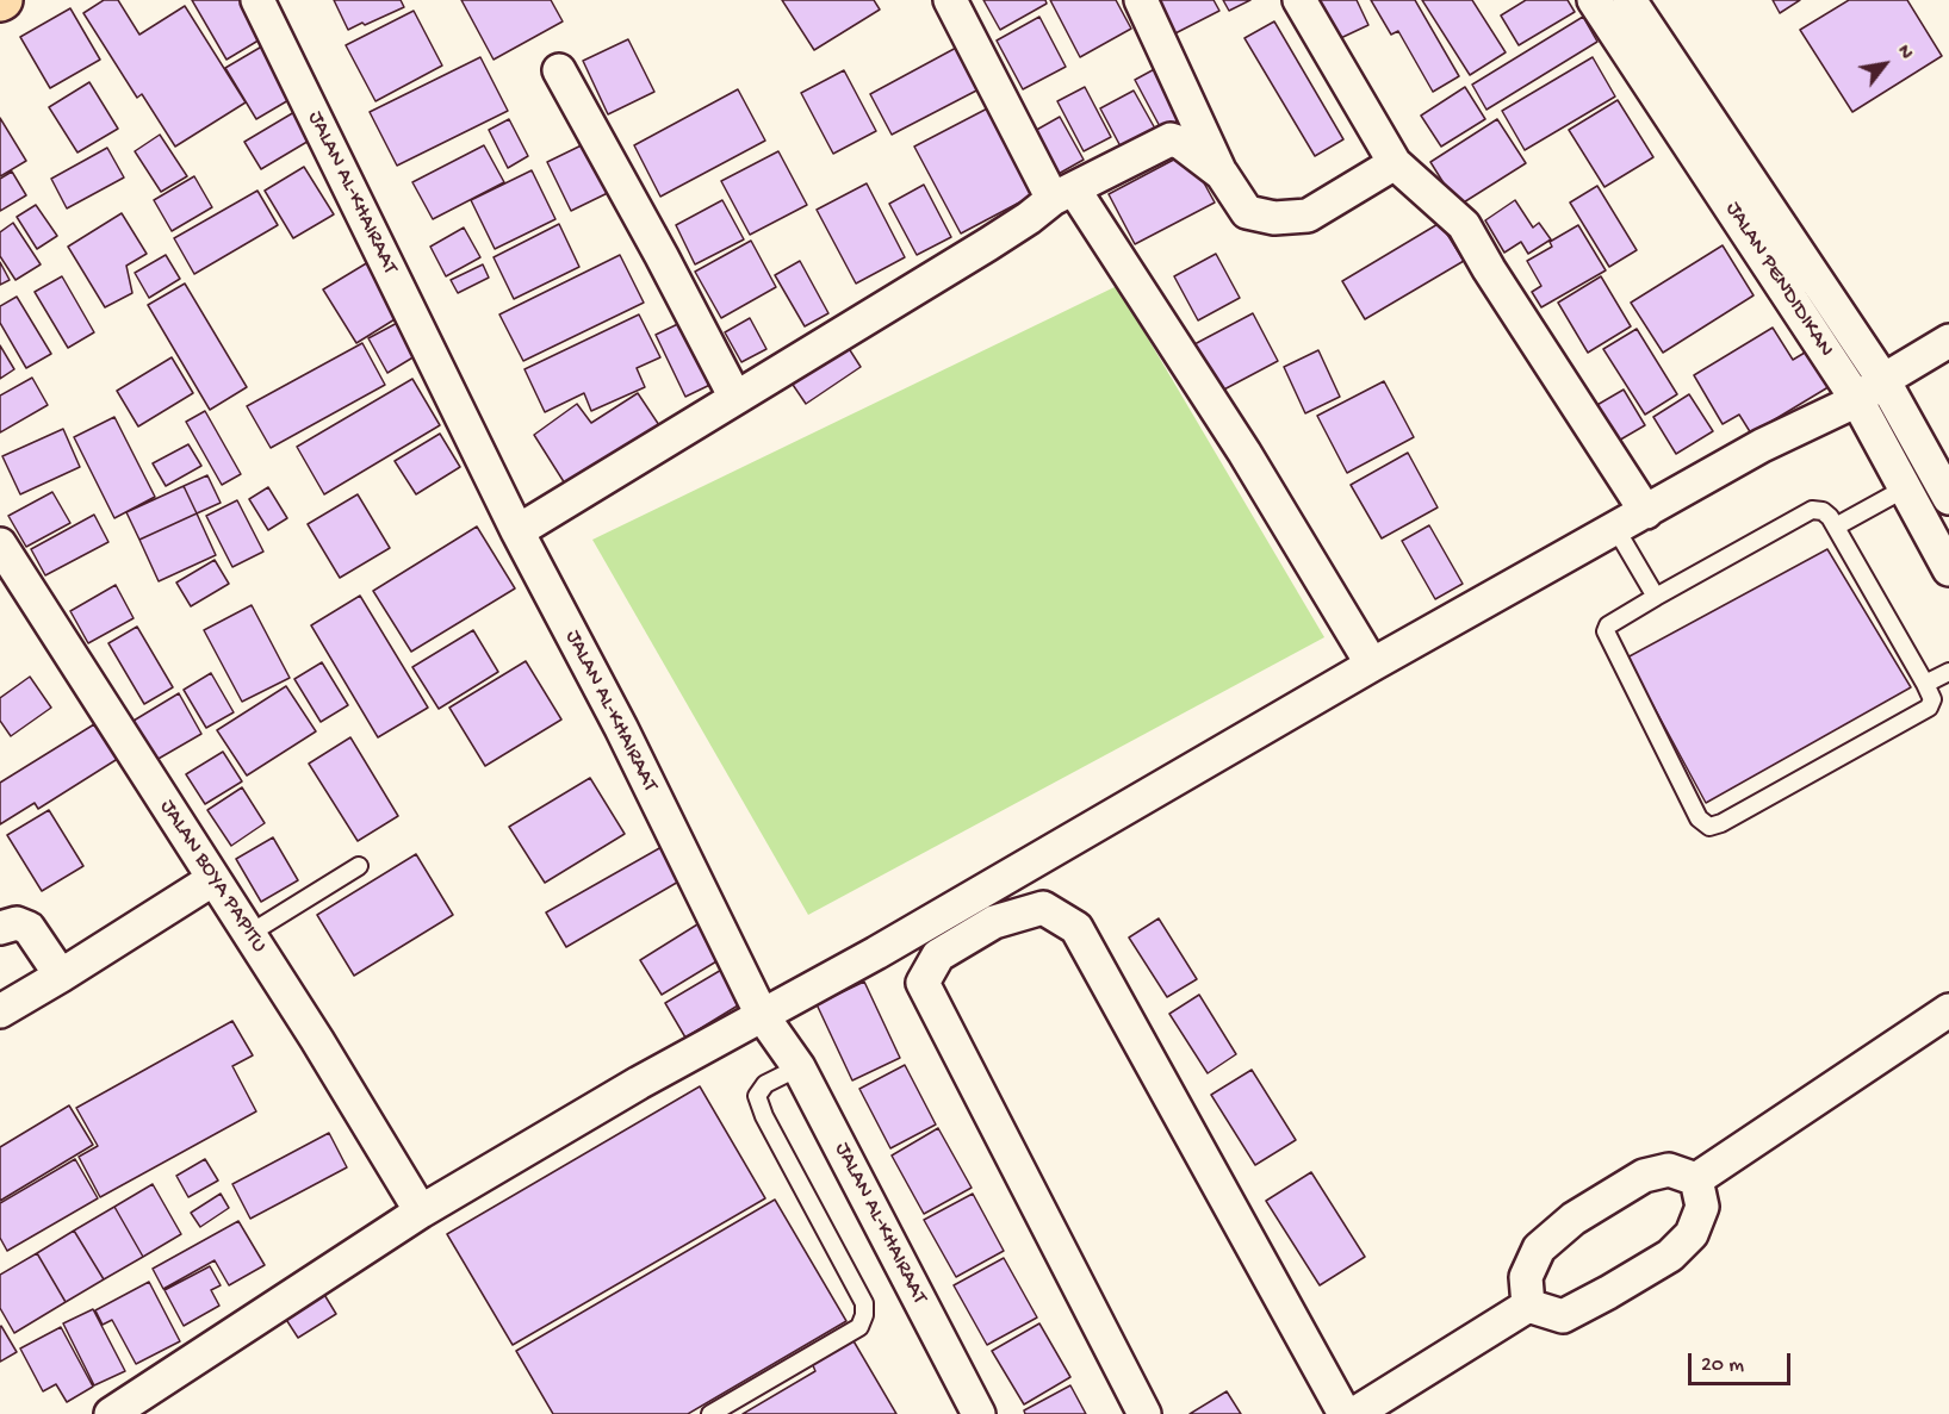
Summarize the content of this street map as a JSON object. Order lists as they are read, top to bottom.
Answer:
{
  "streets": {
    "street": ["JALAN AL-KHAIRAAT", "JALAN PENDIDIKAN", "JALAN BOYA PAPITU"]
  },
  "scale_bar": "20 m",
  "north": "top right"
}
